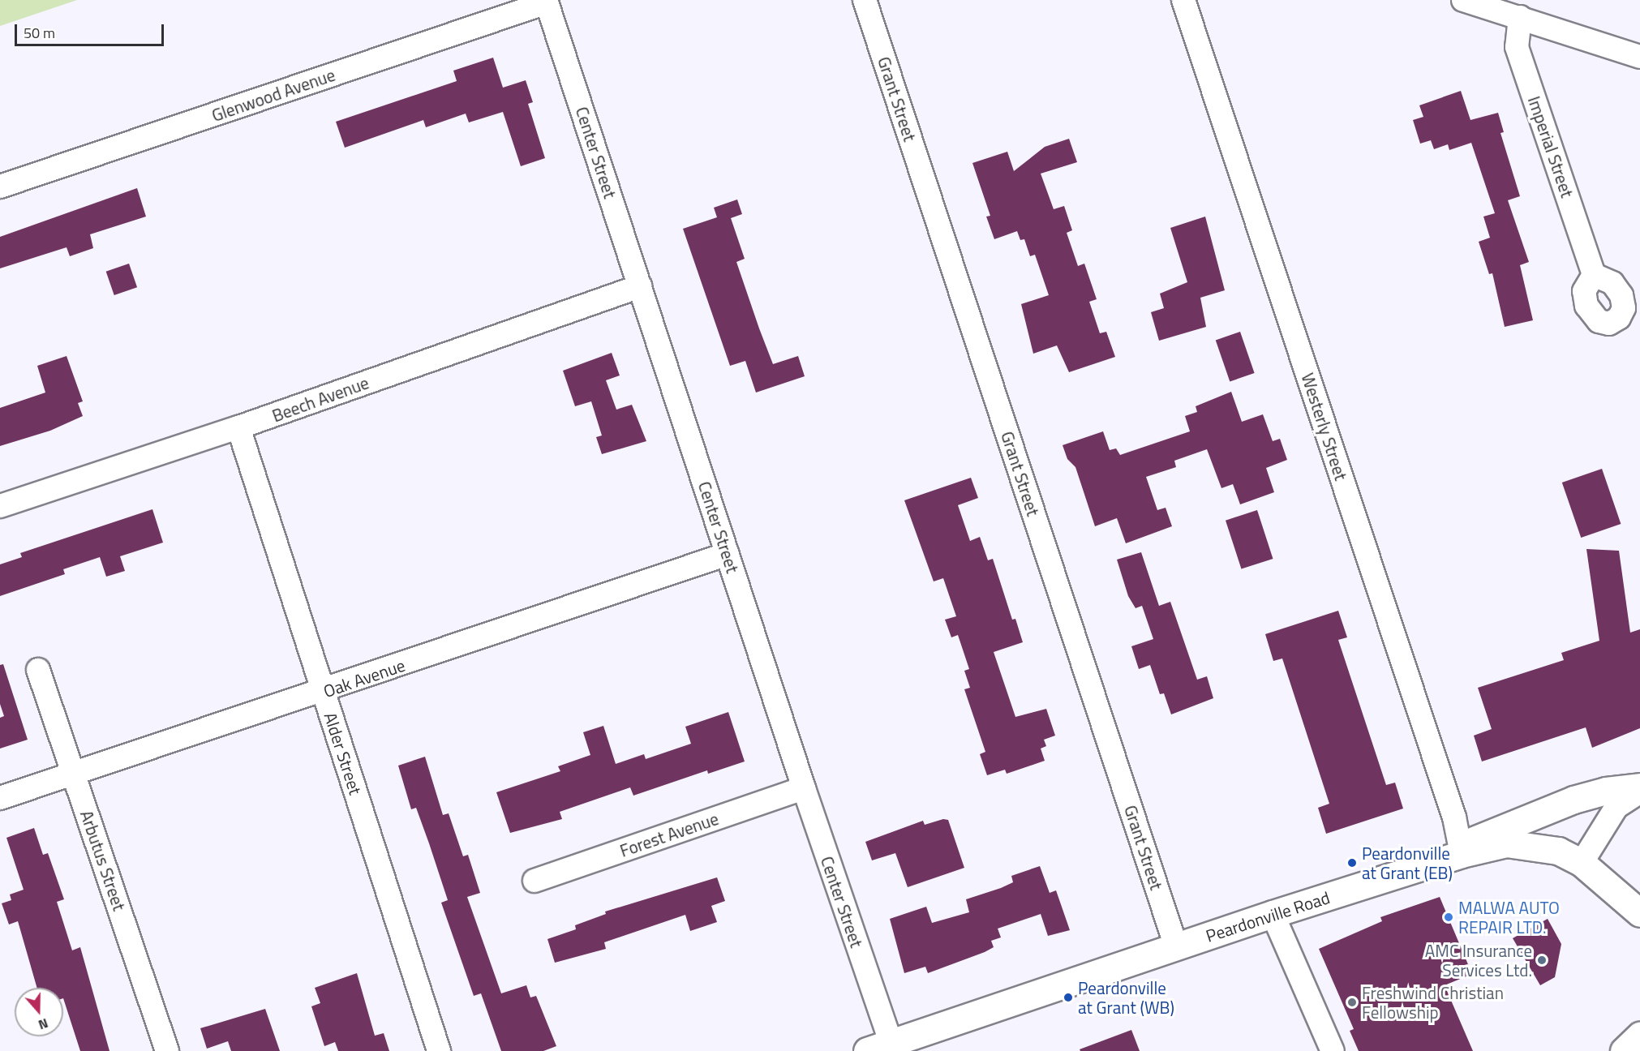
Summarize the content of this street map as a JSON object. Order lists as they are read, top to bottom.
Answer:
{
  "streets": {
    "main road": ["Peardonville Road"],
    "street": [
      "Glenwood Avenue",
      "Grant Street",
      "Imperial Street",
      "Center Street",
      "Beech Avenue",
      "Westerly Street",
      "Oak Avenue",
      "Alder Street",
      "Forest Avenue",
      "Arbutus Street"
    ]
  },
  "crossings": [
    ["Glenwood Avenue", "Center Street"],
    ["Grant Street", "Peardonville Road"],
    ["Center Street", "Beech Avenue"],
    ["Center Street", "Oak Avenue"],
    ["Center Street", "Forest Avenue"],
    ["Center Street", "Peardonville Road"],
    ["Beech Avenue", "Alder Street"],
    ["Westerly Street", "Peardonville Road"],
    ["Oak Avenue", "Alder Street"],
    ["Oak Avenue", "Arbutus Street"]
  ],
  "places": [
    "Peardonville at Grant (EB)",
    "MALWA AUTO REPAIR LTD.",
    "AMC Insurance Services Ltd.",
    "Peardonville at Grant (WB)",
    "Freshwind Christian Fellowship"
  ],
  "scale_bar": "50 m",
  "north": "bottom"
}
